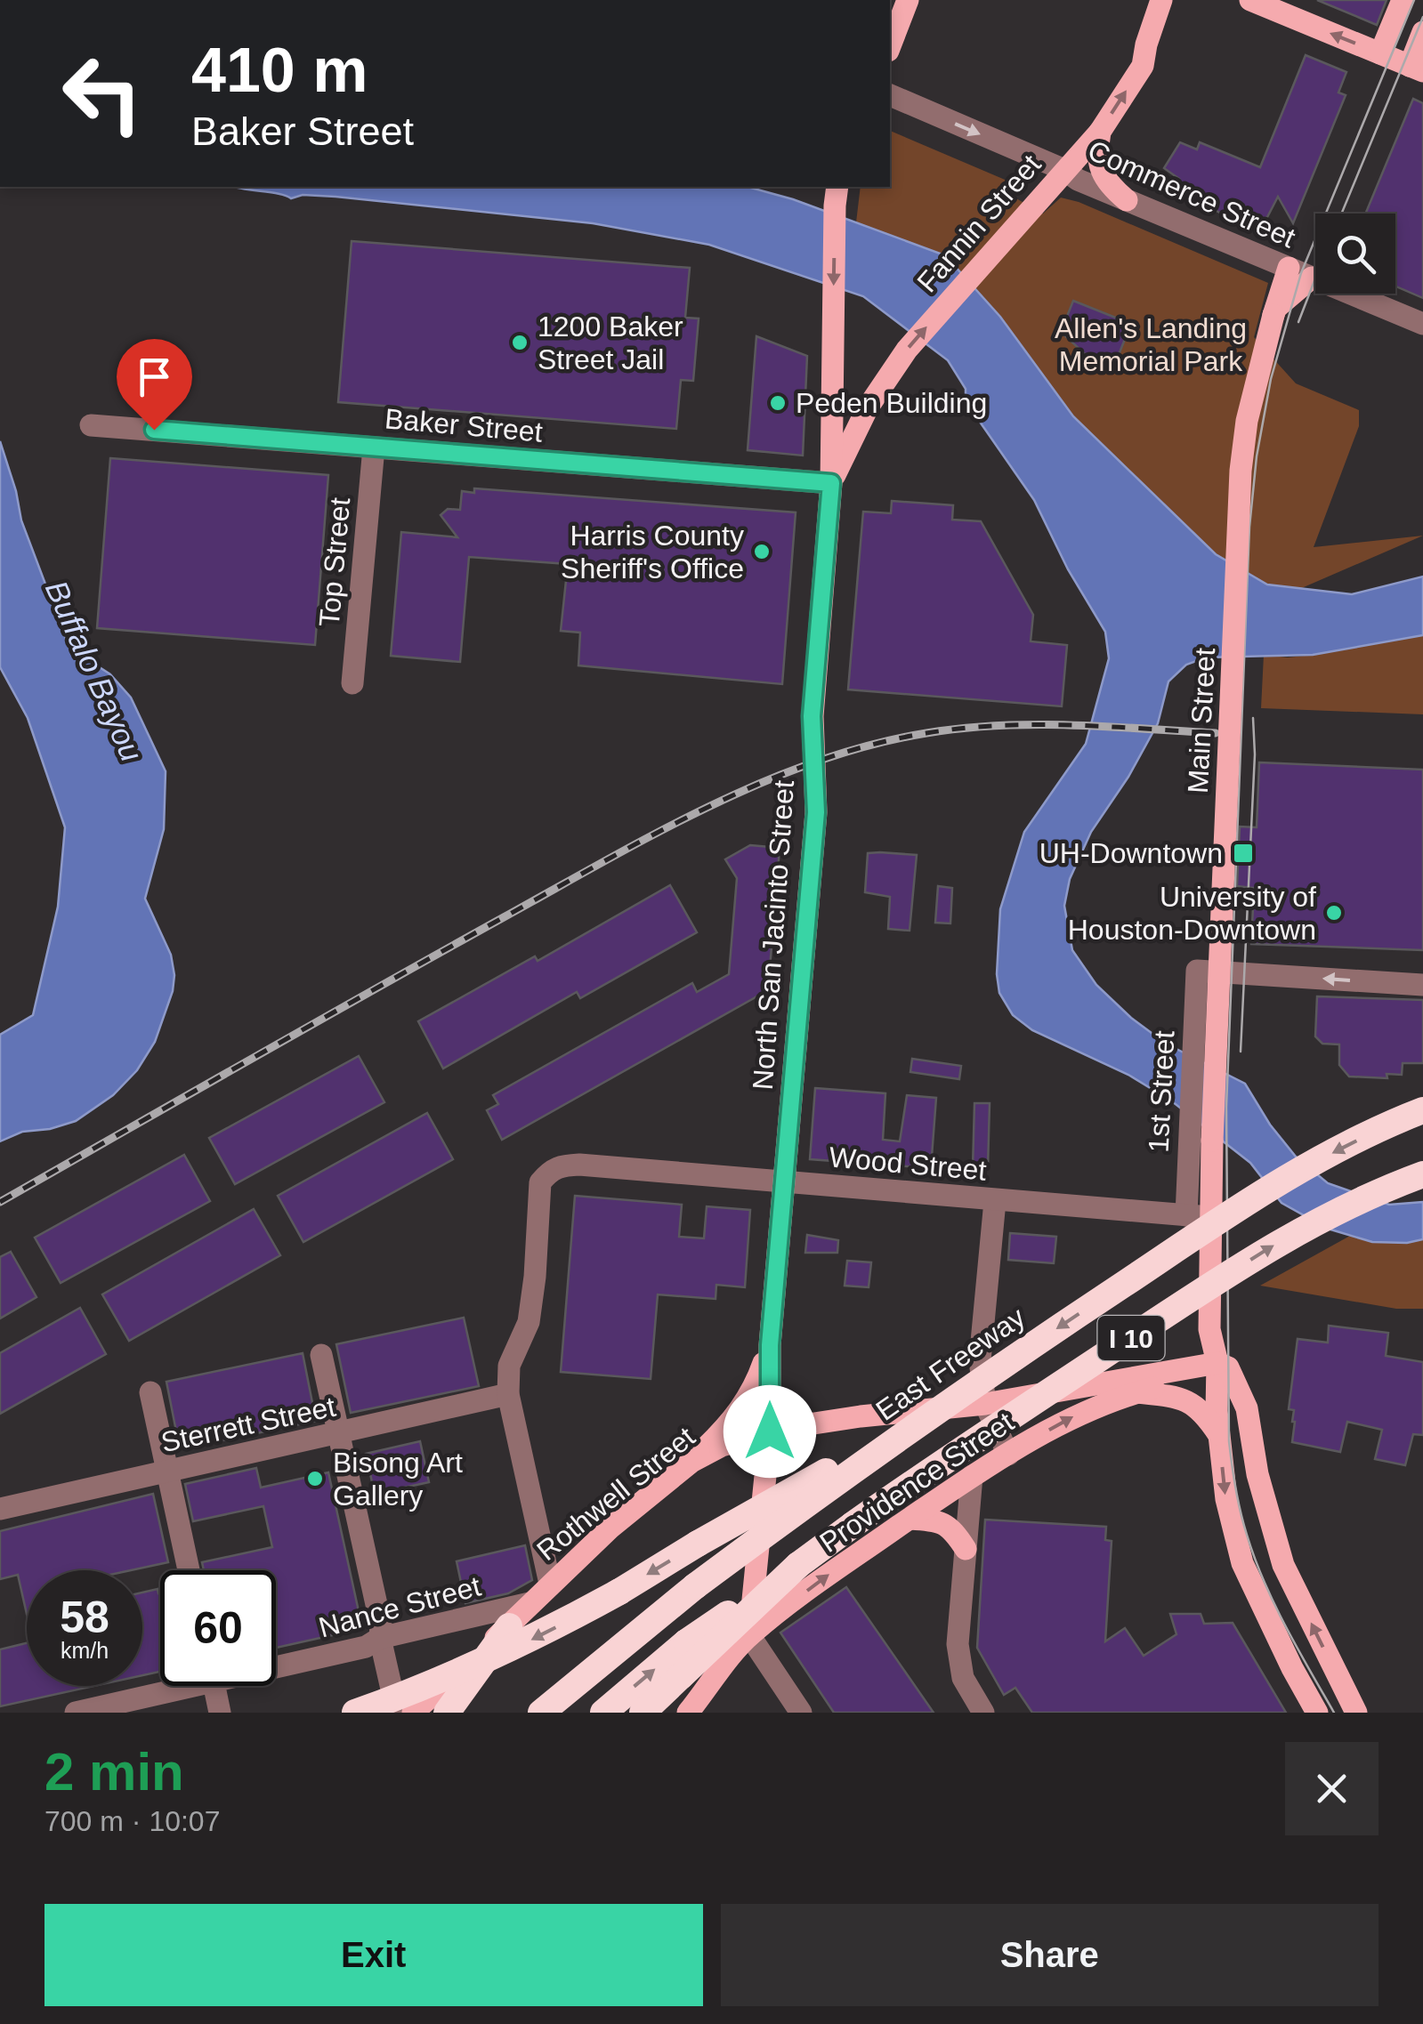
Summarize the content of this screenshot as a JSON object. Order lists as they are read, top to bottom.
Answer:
{
  "streets": {
    "highway": ["I 10", "East Freeway"],
    "main road": [
      "Fannin Street",
      "Main Street",
      "North San Jacinto Street",
      "Providence Street",
      "Rothwell Street"
    ],
    "street": [
      "Commerce Street",
      "Baker Street",
      "Top Street",
      "1st Street",
      "Wood Street",
      "Sterrett Street",
      "Nance Street"
    ]
  },
  "crossings": [
    ["Commerce Street", "Fannin Street"],
    ["Commerce Street", "Main Street"],
    ["Fannin Street", "Baker Street"],
    ["Fannin Street", "North San Jacinto Street"],
    ["Baker Street", "Top Street"],
    ["Baker Street", "North San Jacinto Street"],
    ["Main Street", "Wood Street"],
    ["Main Street", "Providence Street"],
    ["Main Street", "Rothwell Street"],
    ["North San Jacinto Street", "Wood Street"],
    ["North San Jacinto Street", "Providence Street"],
    ["North San Jacinto Street", "Rothwell Street"],
    ["1st Street", "Wood Street"],
    ["Wood Street", "Sterrett Street"],
    ["Providence Street", "Rothwell Street"],
    ["Rothwell Street", "Nance Street"]
  ],
  "one_way": ["Fannin Street", "Providence Street"],
  "water": ["Buffalo Bayou"],
  "parks": ["Allen's Landing Memorial Park"],
  "places": {
    "other": [
      "1200 Baker Street Jail",
      "Peden Building",
      "Harris County Sheriff's Office",
      "University of Houston-Downtown",
      "Bisong Art Gallery"
    ],
    "transit": ["UH-Downtown"]
  },
  "page": {
    "turn": ["410 m", "Baker Street"],
    "speed": "58 km/h",
    "limit": "60",
    "heading": ["2 min", "700 m · 10:07"],
    "buttons": ["Exit", "Share"]
  }
}
